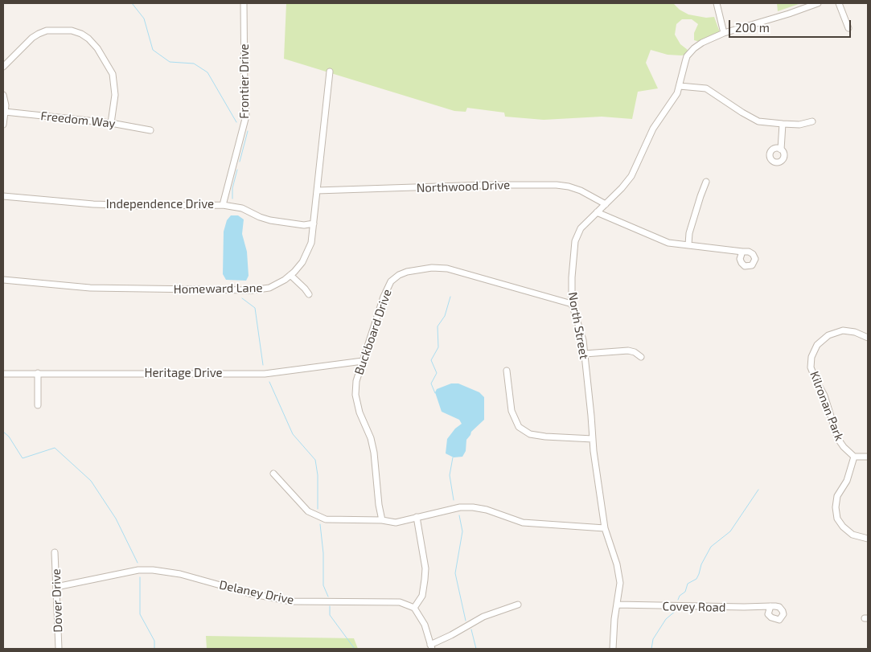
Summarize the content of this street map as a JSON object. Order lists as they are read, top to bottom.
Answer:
{
  "streets": {
    "street": [
      "Frontier Drive",
      "Freedom Way",
      "Northwood Drive",
      "Independence Drive",
      "Homeward Lane",
      "North Street",
      "Buckboard Drive",
      "Heritage Drive",
      "Kilronan Park",
      "Delaney Drive",
      "Dover Drive",
      "Covey Road"
    ]
  },
  "crossings": [
    ["Frontier Drive", "Independence Drive"],
    ["Northwood Drive", "Homeward Lane"],
    ["Northwood Drive", "North Street"],
    ["Independence Drive", "Homeward Lane"],
    ["North Street", "Buckboard Drive"],
    ["North Street", "Covey Road"],
    ["Buckboard Drive", "Heritage Drive"],
    ["Delaney Drive", "Dover Drive"]
  ],
  "scale_bar": "200 m"
}
